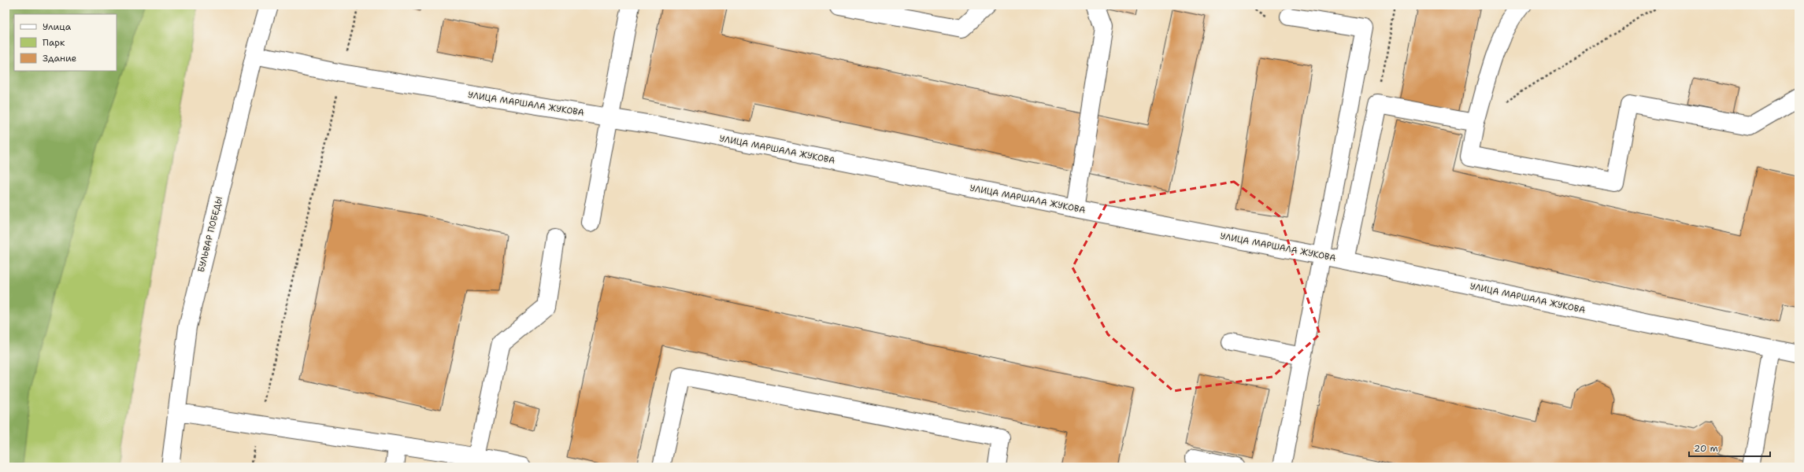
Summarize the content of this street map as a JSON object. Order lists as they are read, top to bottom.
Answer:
{
  "streets": {
    "street": ["УЛИЦА МАРШАЛА ЖУКОВА", "БУЛЬВАР ПОБЕДЫ"]
  },
  "crossings": [
    ["УЛИЦА МАРШАЛА ЖУКОВА", "БУЛЬВАР ПОБЕДЫ"]
  ],
  "legend": ["Улица", "Парк", "Здание"],
  "scale_bar": "20 m"
}
